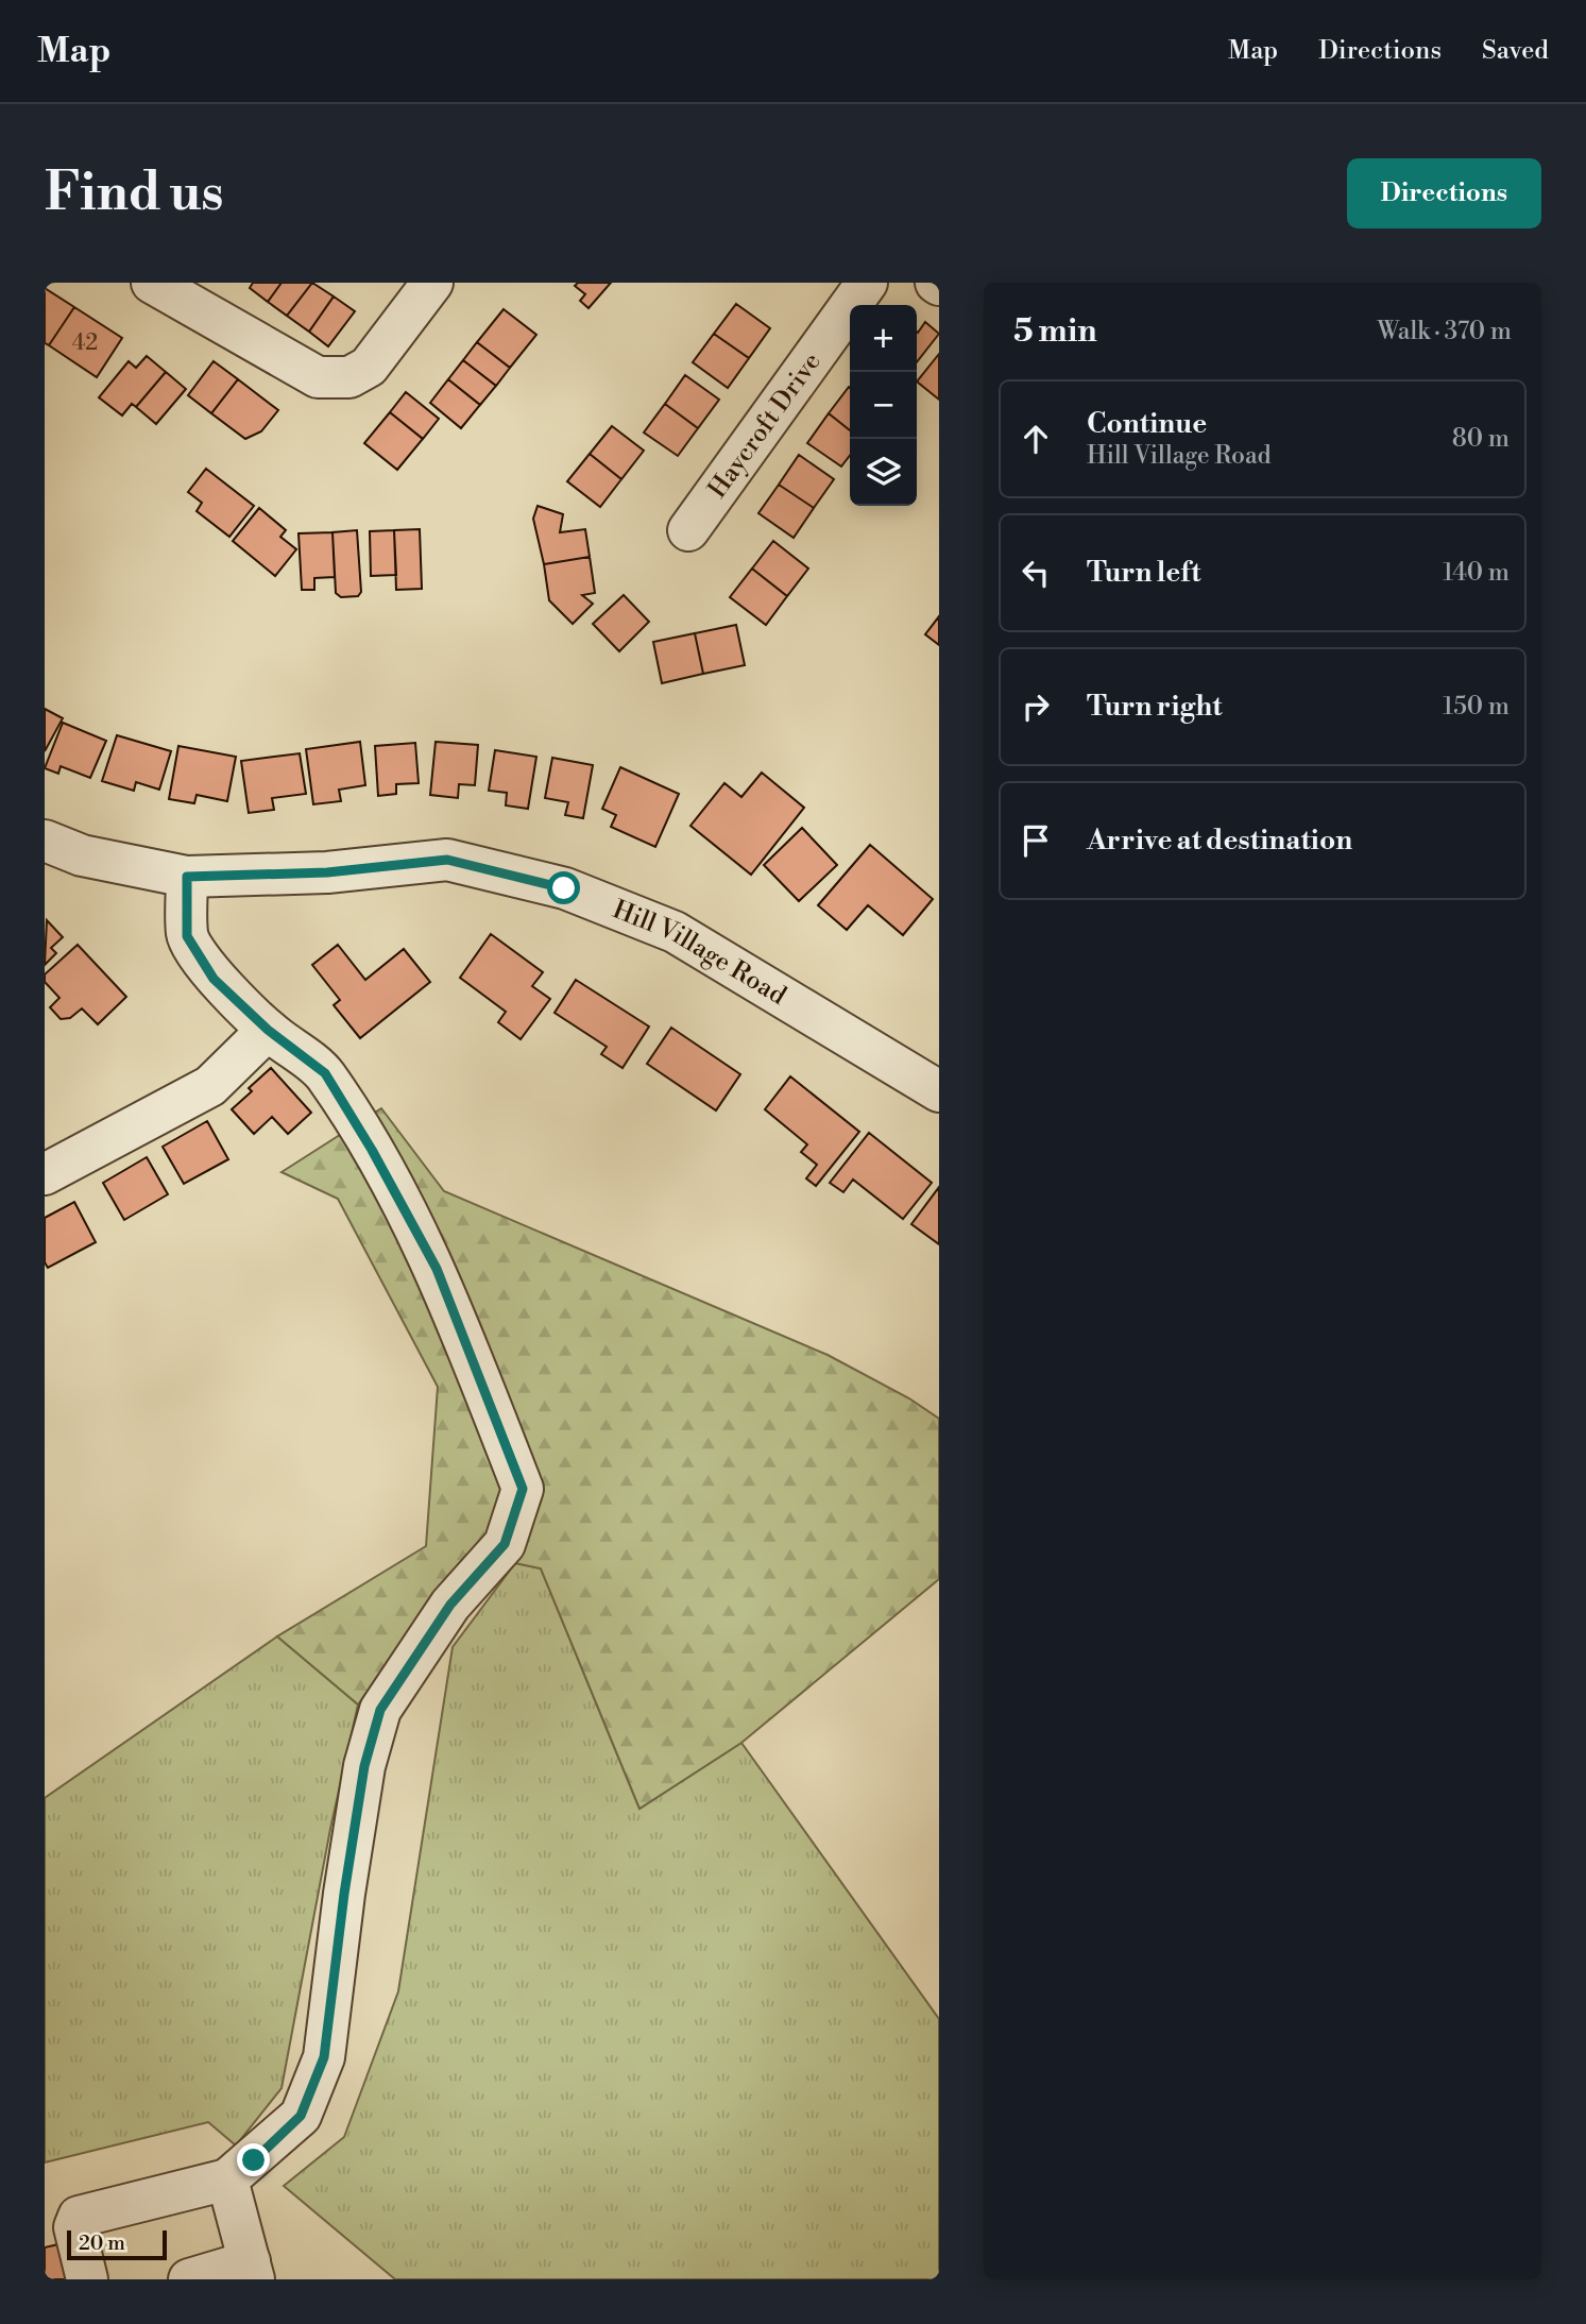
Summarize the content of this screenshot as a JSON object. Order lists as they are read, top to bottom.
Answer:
{
  "streets": {
    "street": ["Haycroft Drive", "Hill Village Road"]
  },
  "house_numbers": ["42"],
  "scale_bar": "20 m",
  "page": {
    "header": "Map",
    "nav": ["Map", "Directions", "Saved"],
    "buttons": "Directions",
    "title": "Find us",
    "heading": ["5 min", "Walk · 370 m"],
    "map_buttons": ["+", "−"],
    "list": [
      ["Continue", "Hill Village Road", "80 m"],
      ["Turn left", "140 m"],
      ["Turn right", "150 m"],
      "Arrive at destination"
    ],
    "scale": "20 m"
  }
}
